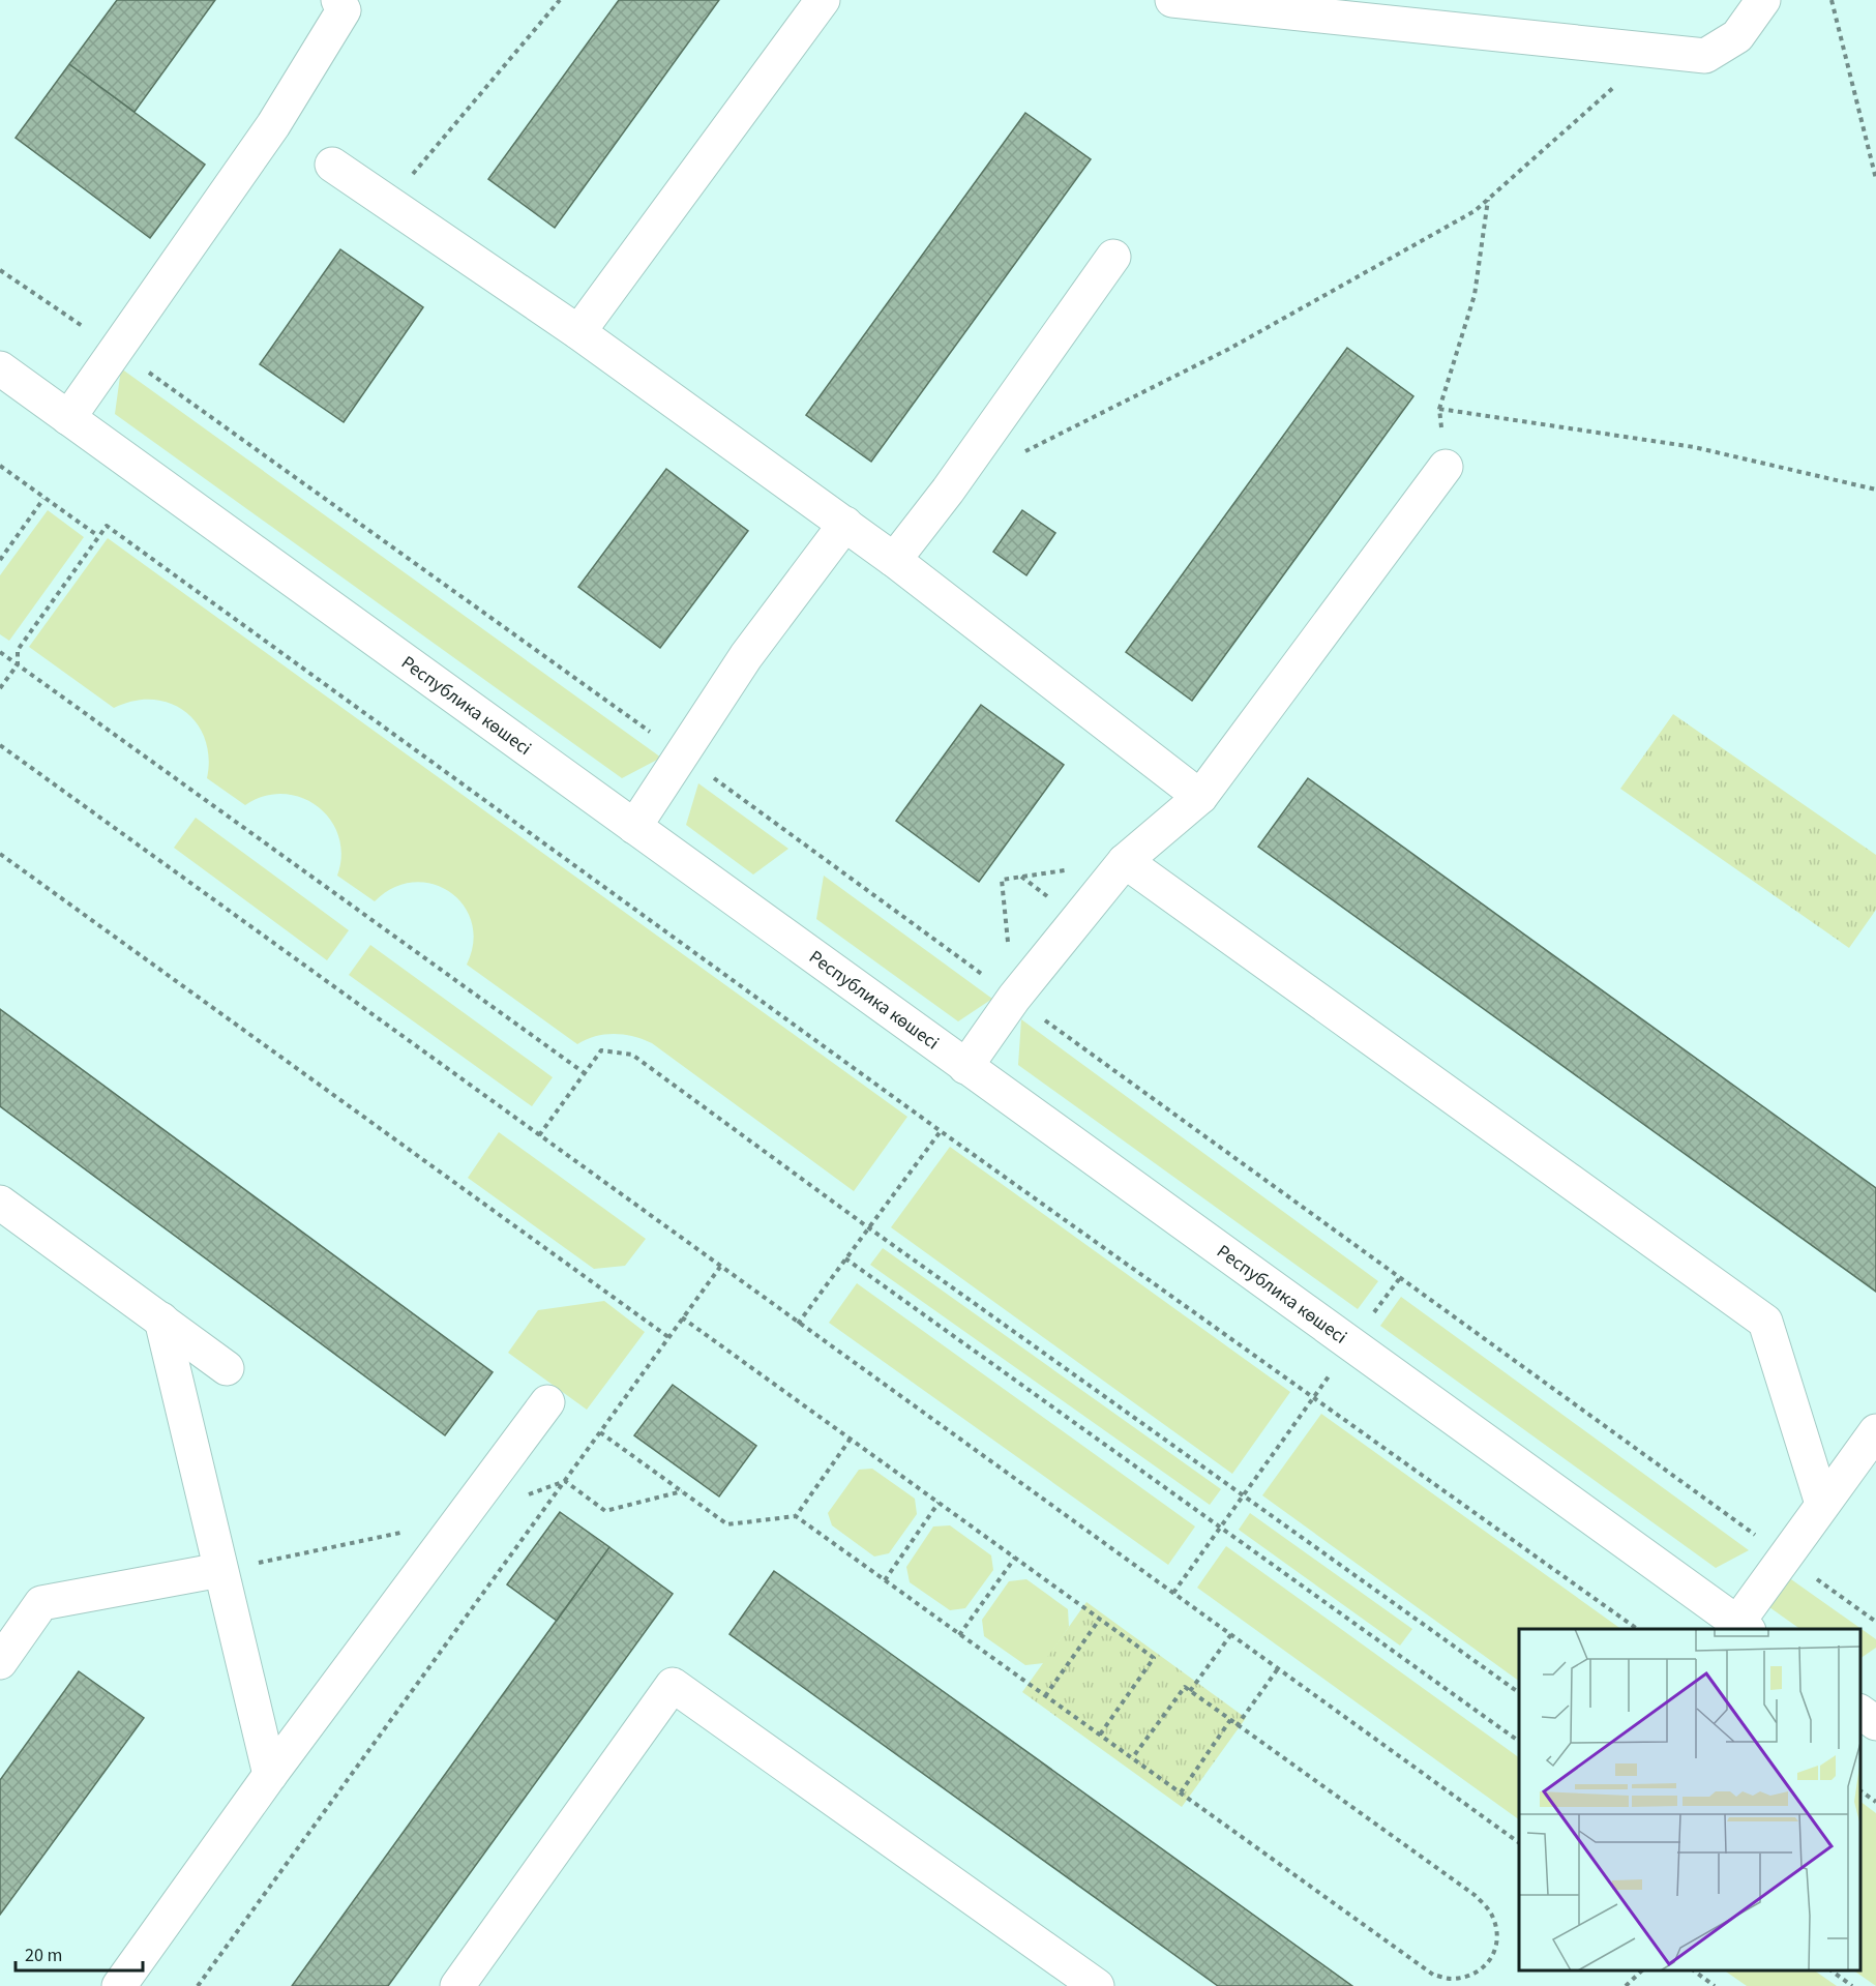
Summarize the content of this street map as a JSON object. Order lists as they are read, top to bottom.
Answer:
{
  "streets": {
    "street": ["Республика көшесі"]
  },
  "scale_bar": "20 m"
}
